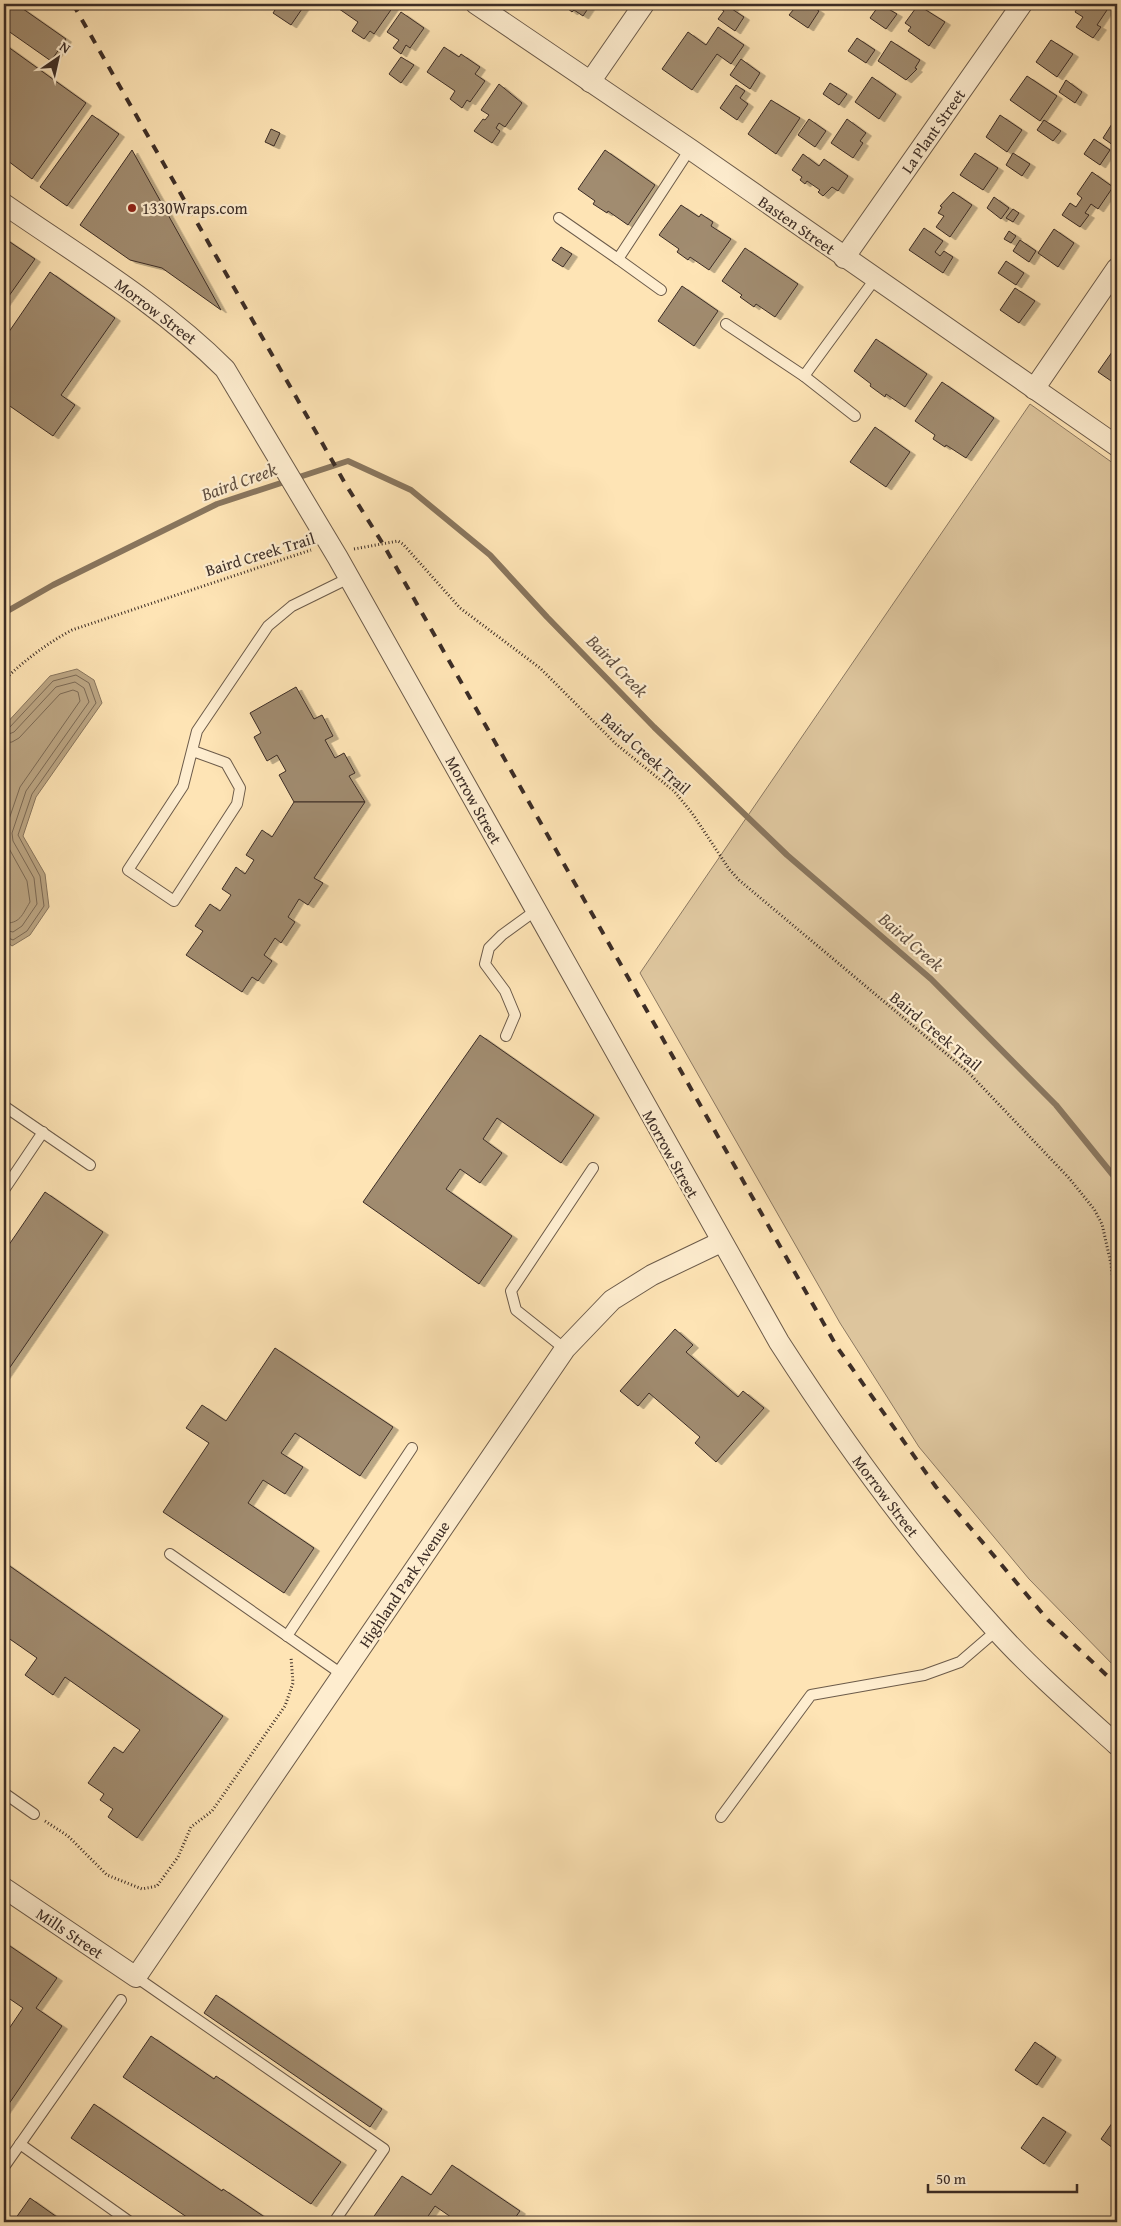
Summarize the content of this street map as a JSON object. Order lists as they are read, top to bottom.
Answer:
{
  "streets": {
    "street": [
      "La Plant Street",
      "Basten Street",
      "Morrow Street",
      "Highland Park Avenue",
      "Mills Street"
    ],
    "path": ["Baird Creek Trail"]
  },
  "crossings": [
    ["La Plant Street", "Basten Street"],
    ["Morrow Street", "Baird Creek Trail"],
    ["Morrow Street", "Highland Park Avenue"],
    ["Highland Park Avenue", "Mills Street"]
  ],
  "water": ["Baird Creek"],
  "places": ["1330Wraps.com"],
  "scale_bar": "50 m",
  "north": "top right"
}
